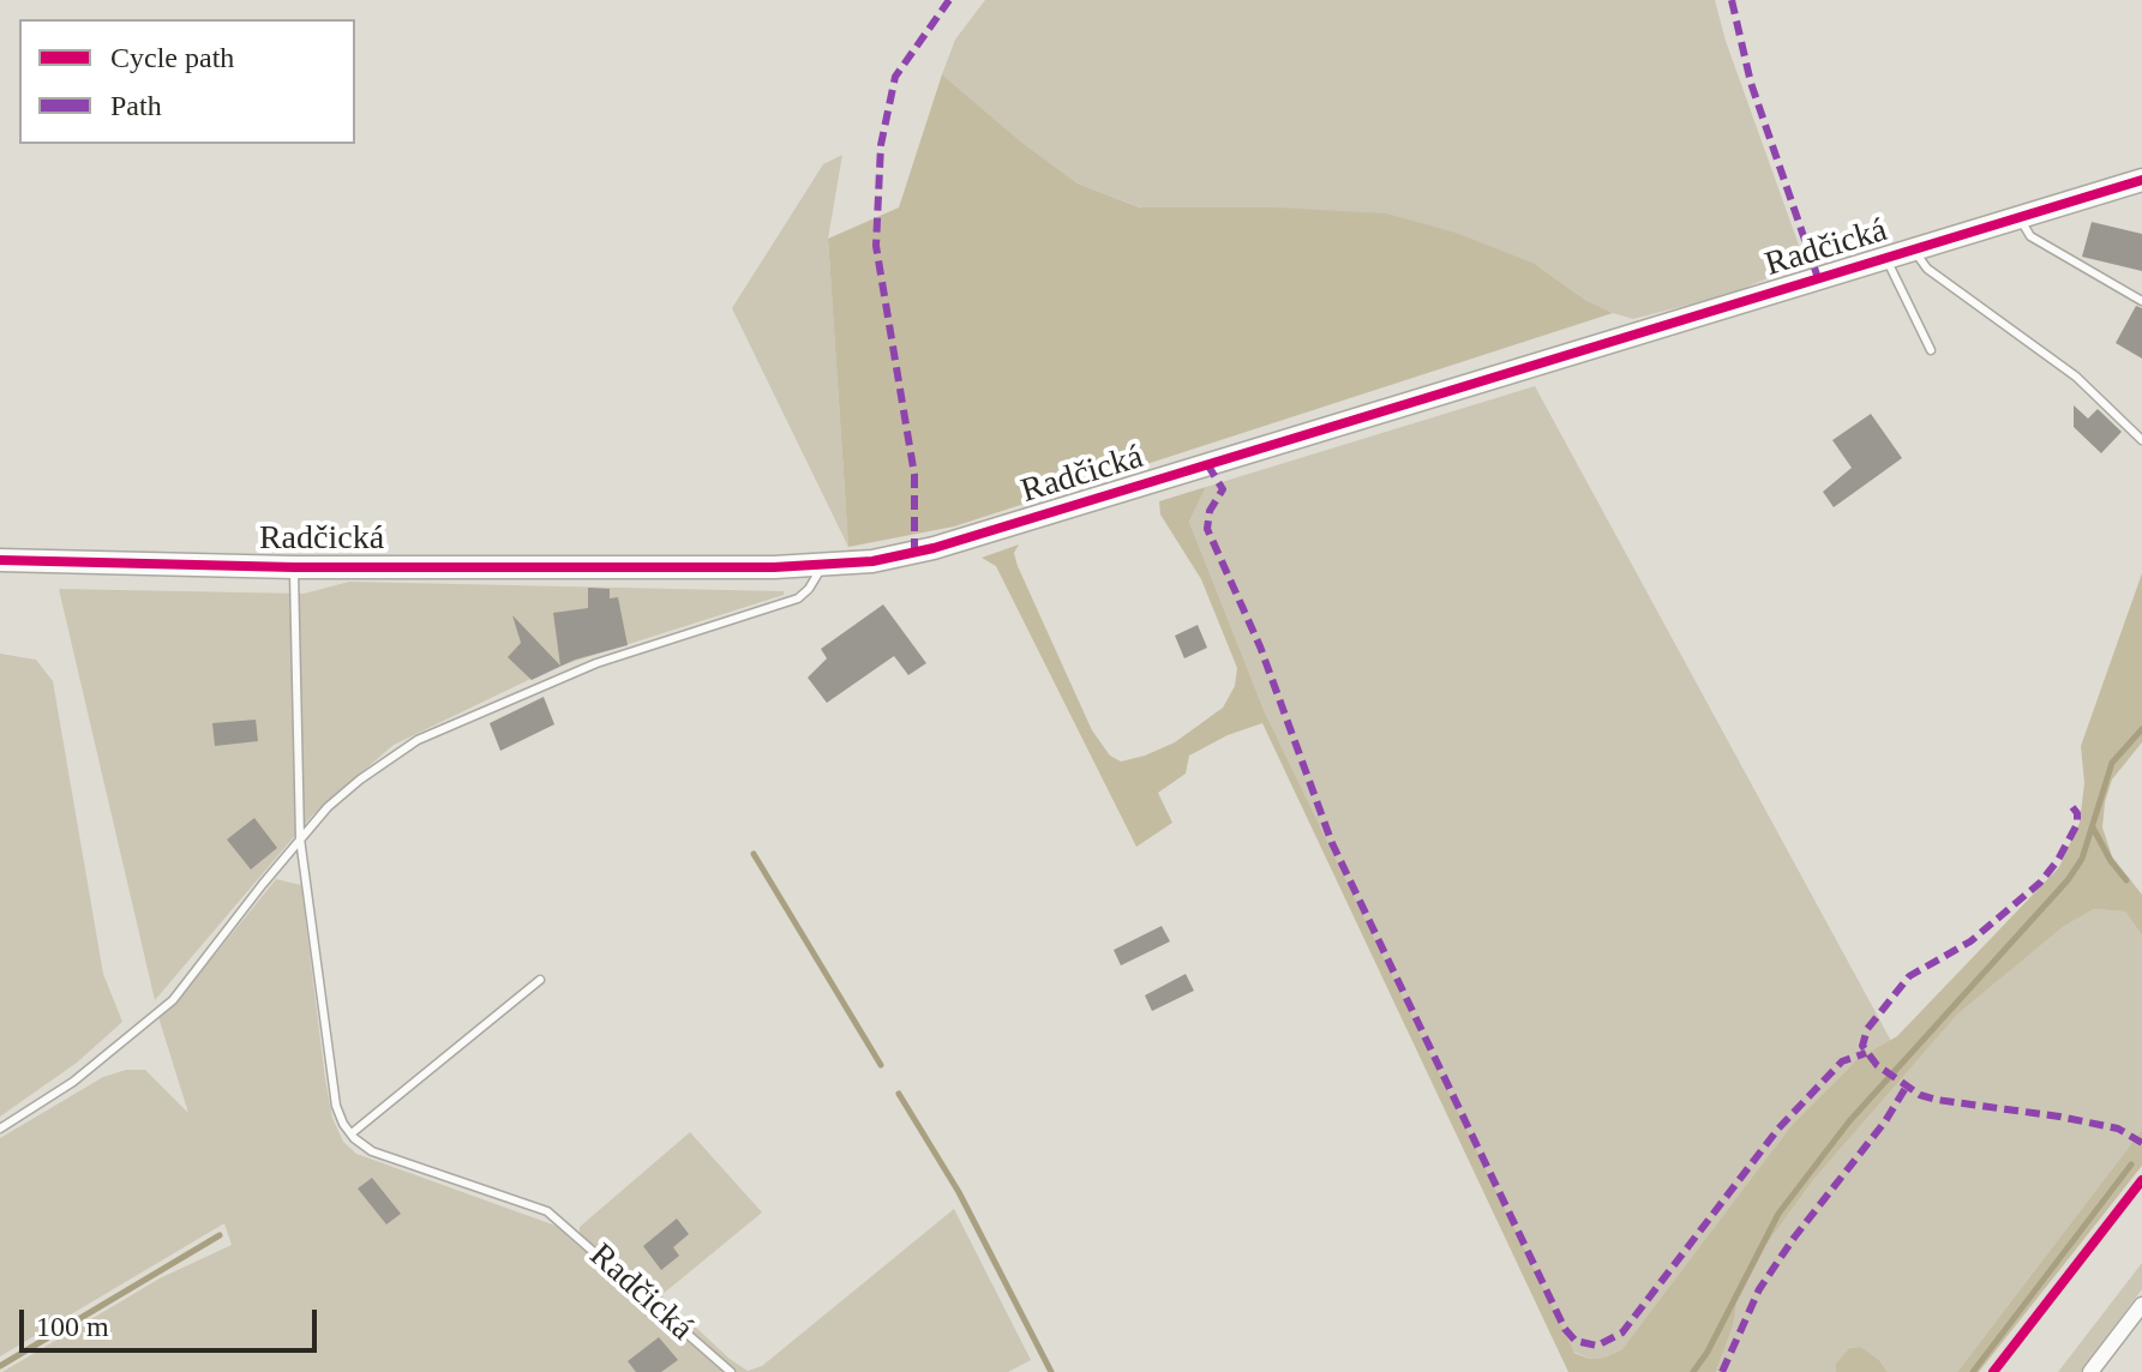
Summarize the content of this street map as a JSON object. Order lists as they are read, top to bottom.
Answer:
{
  "streets": {
    "street": ["Radčická"]
  },
  "legend": ["Cycle path", "Path"],
  "scale_bar": "100 m"
}
